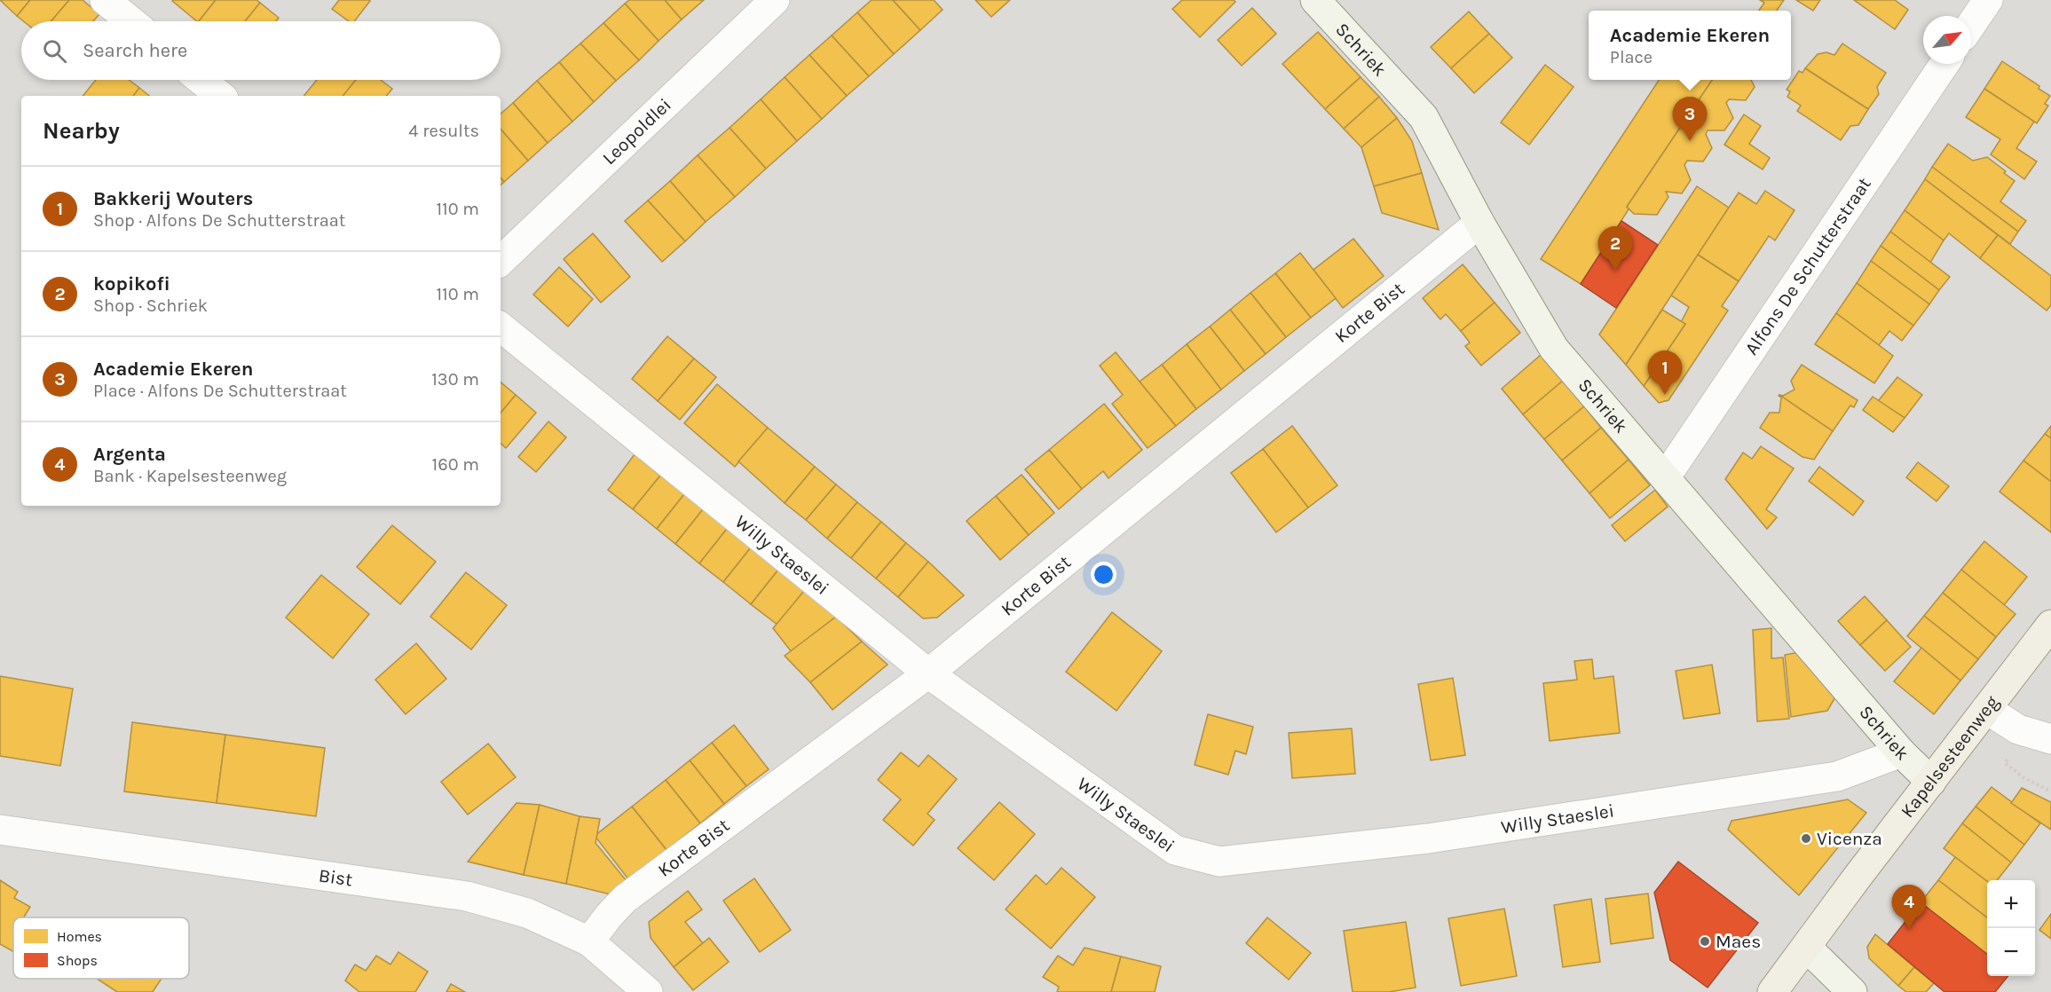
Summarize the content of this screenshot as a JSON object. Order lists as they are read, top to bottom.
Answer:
{
  "streets": {
    "main road": ["Kapelsesteenweg"],
    "street": [
      "Schriek",
      "Leopoldlei",
      "Alfons De Schutterstraat",
      "Korte Bist",
      "Willy Staeslei",
      "Bist"
    ]
  },
  "crossings": [
    ["Schriek", "Alfons De Schutterstraat"],
    ["Schriek", "Korte Bist"],
    ["Schriek", "Willy Staeslei"],
    ["Schriek", "Kapelsesteenweg"],
    ["Korte Bist", "Willy Staeslei"],
    ["Korte Bist", "Bist"]
  ],
  "places": ["Vicenza", "Maes"],
  "legend": ["Homes", "Shops"],
  "north": "top right",
  "page": {
    "popup": ["Academie Ekeren", "Place"],
    "search": "Search here",
    "heading": ["Nearby", "4 results"],
    "pins": [
      "3",
      "2",
      "1",
      "4"
    ],
    "list": [
      {
        "mark": "1",
        "name": "Bakkerij Wouters",
        "note": "Shop · Alfons De Schutterstraat",
        "value": "110 m"
      },
      {
        "mark": "2",
        "name": "kopikofi",
        "note": "Shop · Schriek",
        "value": "110 m"
      },
      {
        "mark": "3",
        "name": "Academie Ekeren",
        "note": "Place · Alfons De Schutterstraat",
        "value": "130 m"
      },
      {
        "mark": "4",
        "name": "Argenta",
        "note": "Bank · Kapelsesteenweg",
        "value": "160 m"
      }
    ],
    "map_buttons": ["+", "−"]
  }
}
